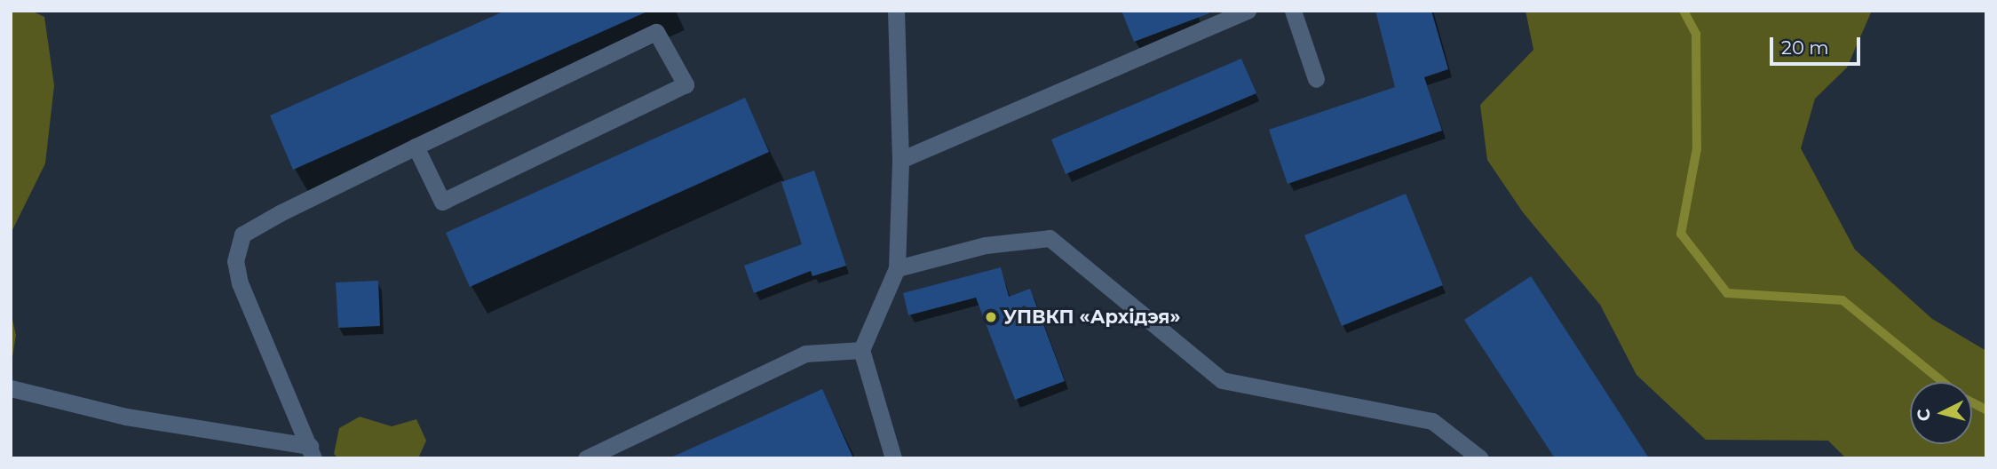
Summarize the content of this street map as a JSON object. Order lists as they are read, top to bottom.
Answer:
{
  "places": ["УПВКП «Архідэя»"],
  "scale_bar": "20 m",
  "north": "left"
}
